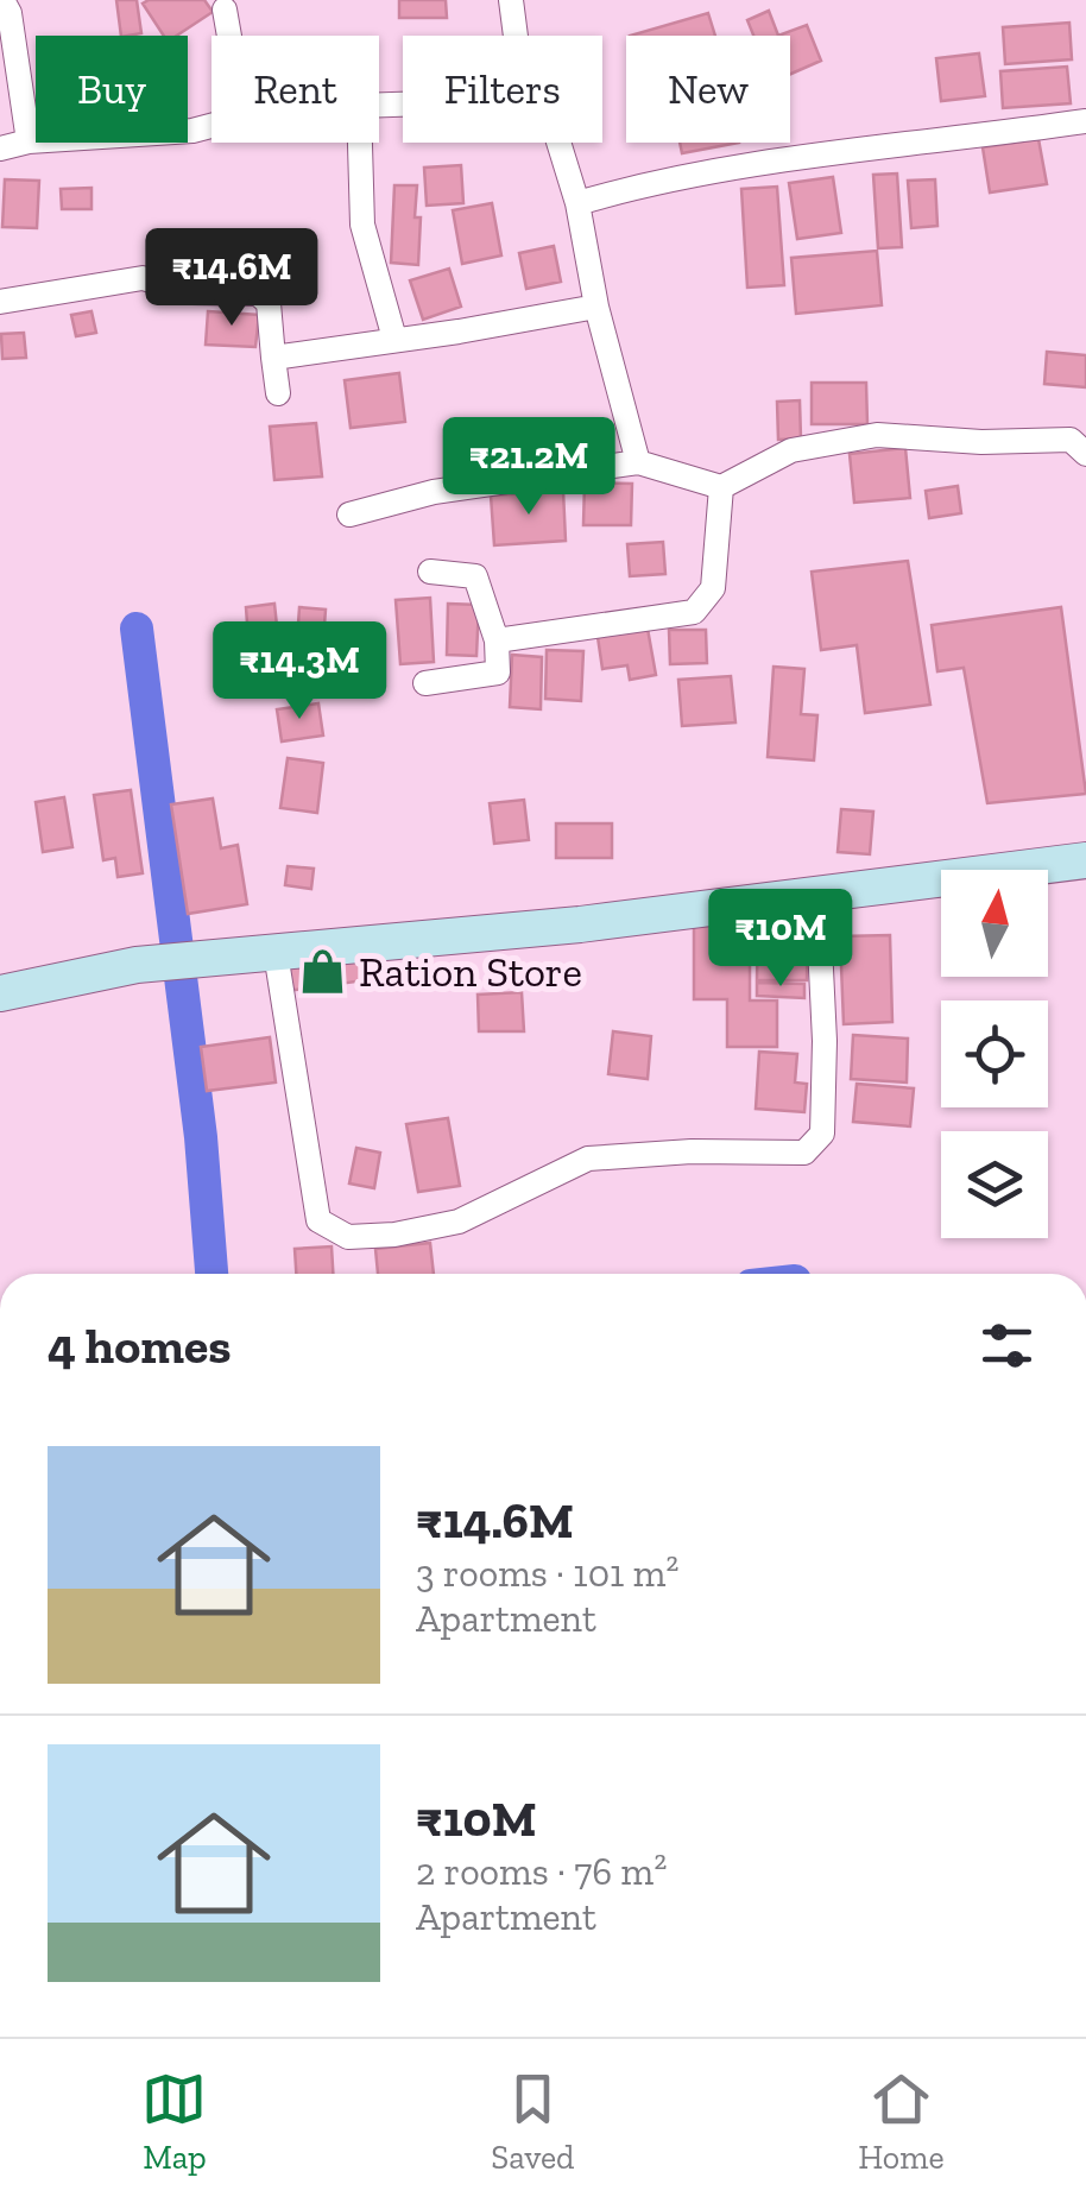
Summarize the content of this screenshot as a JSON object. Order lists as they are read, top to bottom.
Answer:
{
  "places": {
    "shop": ["Ration Store"]
  },
  "north": "top",
  "page": {
    "chip": [
      "Buy",
      "Rent",
      "Filters",
      "New"
    ],
    "price": [
      "₹14.6M",
      "₹21.2M",
      "₹14.3M",
      "₹10M"
    ],
    "heading": "4 homes",
    "list": [
      {
        "name": "₹14.6M",
        "note": "3 rooms · 101 m² · Apartment"
      },
      {
        "name": "₹10M",
        "note": "2 rooms · 76 m² · Apartment"
      }
    ],
    "tabs": ["Map", "Saved", "Home"]
  }
}
